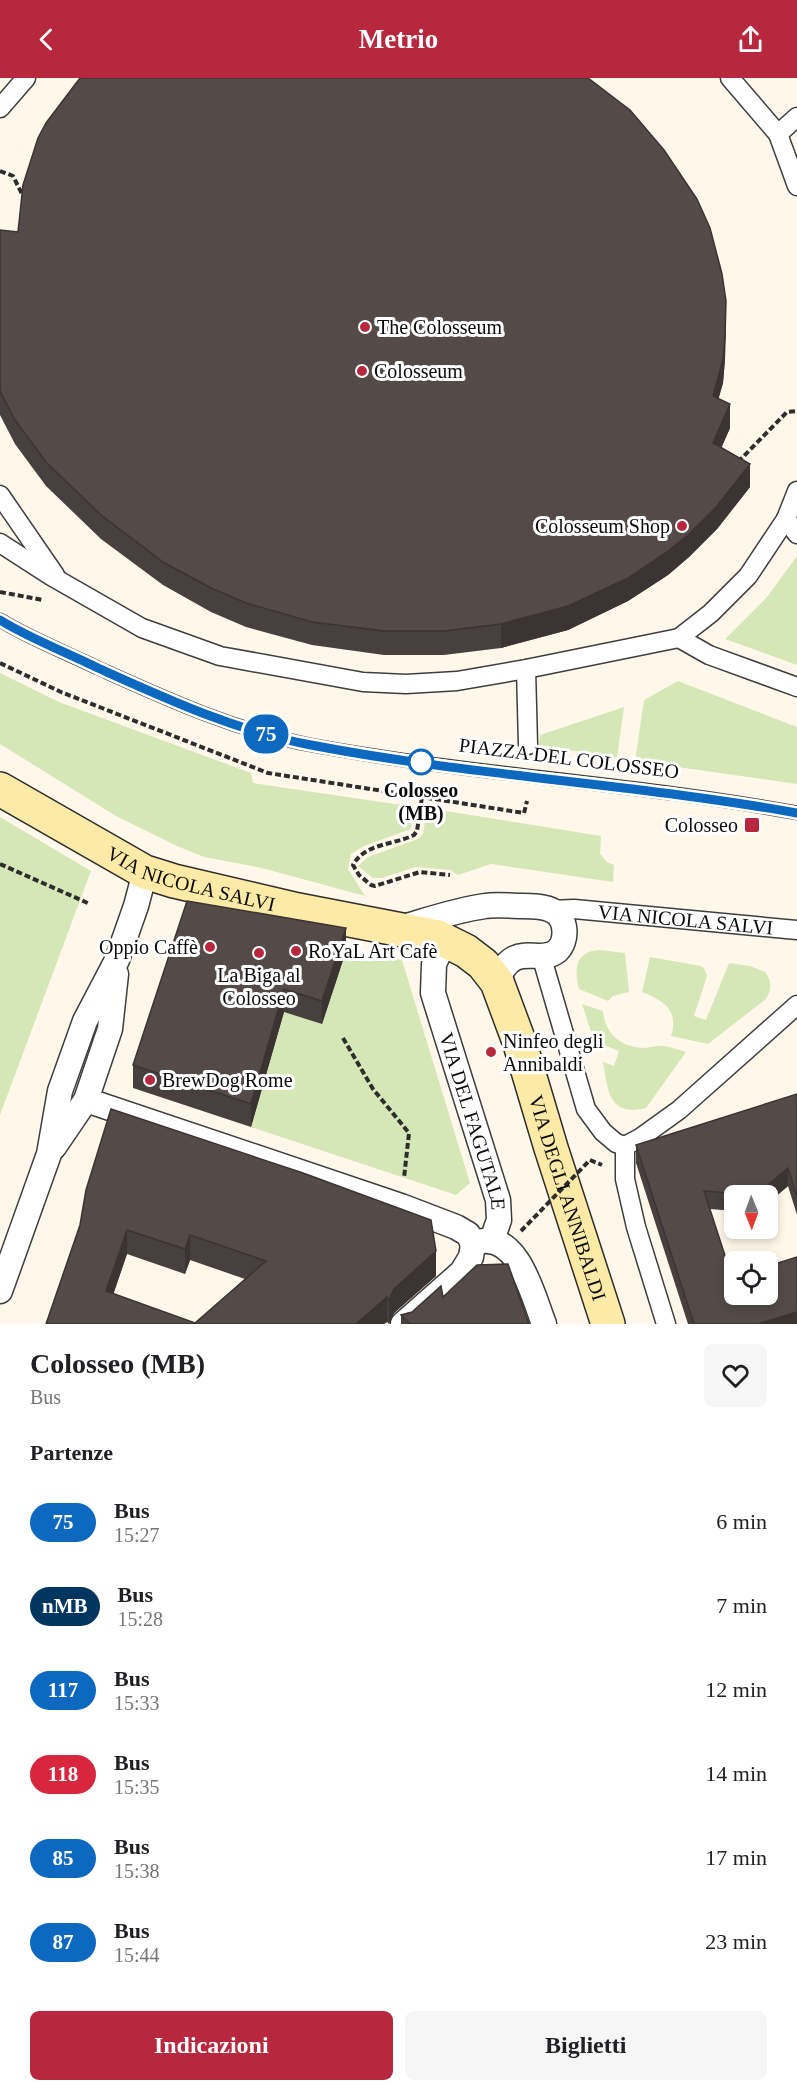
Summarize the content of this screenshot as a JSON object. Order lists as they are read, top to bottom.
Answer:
{
  "streets": {
    "main road": ["VIA NICOLA SALVI", "VIA DEGLI ANNIBALDI"],
    "street": ["VIA DEL FAGUTALE"],
    "lane": ["PIAZZA DEL COLOSSEO"]
  },
  "crossings": [
    ["VIA NICOLA SALVI", "VIA DEL FAGUTALE"],
    ["VIA NICOLA SALVI", "VIA DEGLI ANNIBALDI"]
  ],
  "places": {
    "other": [
      "The Colosseum",
      "Colosseum",
      "Colosseum Shop",
      "Colosseo (MB)",
      "Oppio Caffè",
      "RoYaL Art Cafè",
      "La Biga al Colosseo",
      "Ninfeo degli Annibaldi",
      "BrewDog Rome"
    ],
    "transit": ["Colosseo"]
  },
  "lines": ["bus line 75"],
  "north": "bottom",
  "page": {
    "header": "Metrio",
    "on_map": "75",
    "heading": [
      ["Colosseo (MB)", "Bus"],
      "Partenze"
    ],
    "list": [
      {
        "mark": "75",
        "name": "Bus",
        "note": "15:27",
        "value": "6 min"
      },
      {
        "mark": "nMB",
        "name": "Bus",
        "note": "15:28",
        "value": "7 min"
      },
      {
        "mark": "117",
        "name": "Bus",
        "note": "15:33",
        "value": "12 min"
      },
      {
        "mark": "118",
        "name": "Bus",
        "note": "15:35",
        "value": "14 min"
      },
      {
        "mark": "85",
        "name": "Bus",
        "note": "15:38",
        "value": "17 min"
      },
      {
        "mark": "87",
        "name": "Bus",
        "note": "15:44",
        "value": "23 min"
      }
    ],
    "buttons": ["Indicazioni", "Biglietti"]
  }
}
